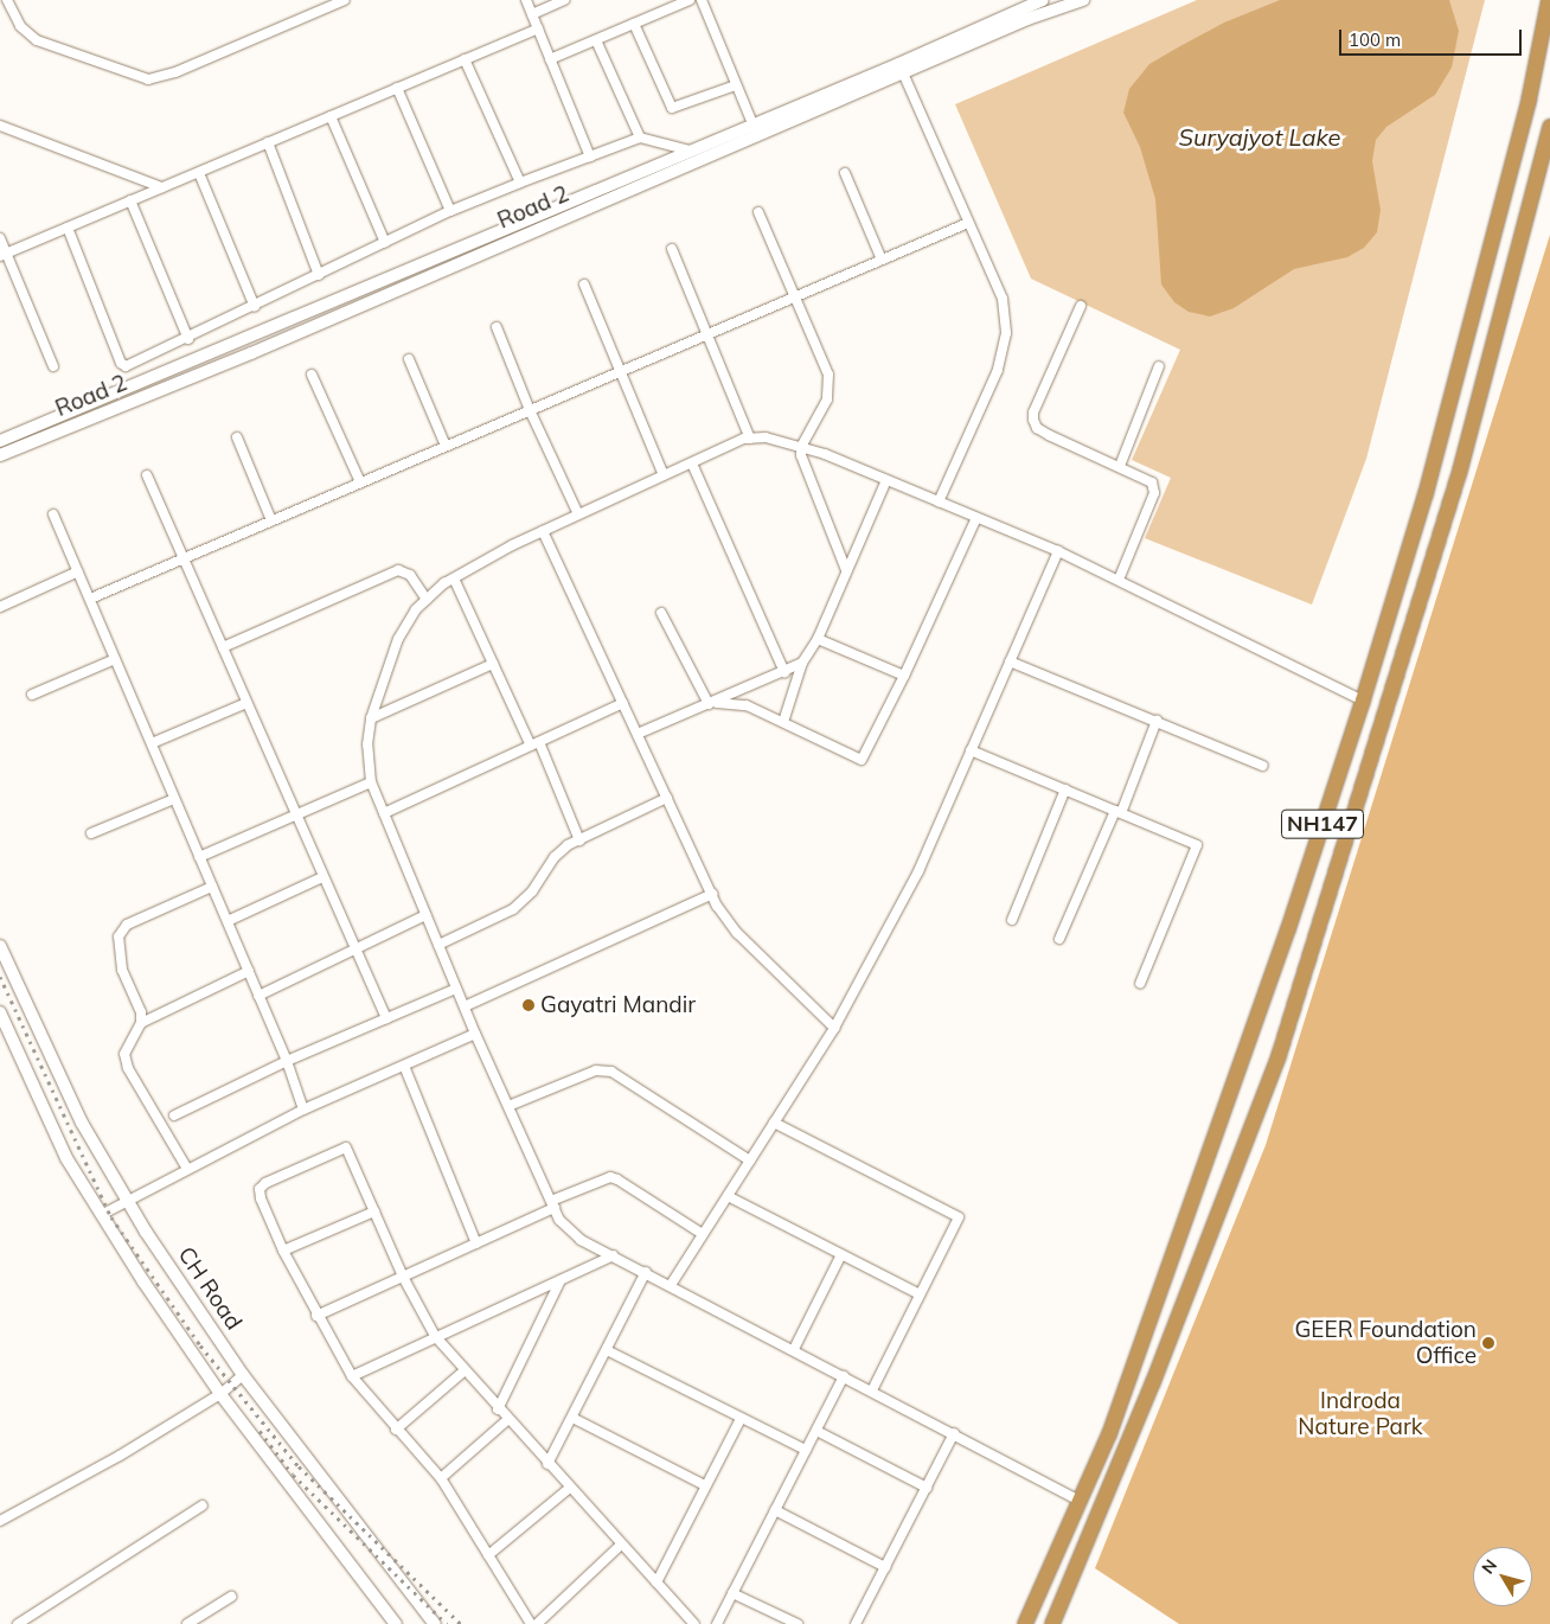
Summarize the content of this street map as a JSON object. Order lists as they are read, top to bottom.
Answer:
{
  "streets": {
    "highway": ["NH147"],
    "street": ["Road 2", "CH Road"]
  },
  "water": ["Suryajyot Lake"],
  "parks": ["Indroda Nature Park"],
  "places": ["Gayatri Mandir", "GEER Foundation Office"],
  "scale_bar": "100 m",
  "north": "top left"
}
